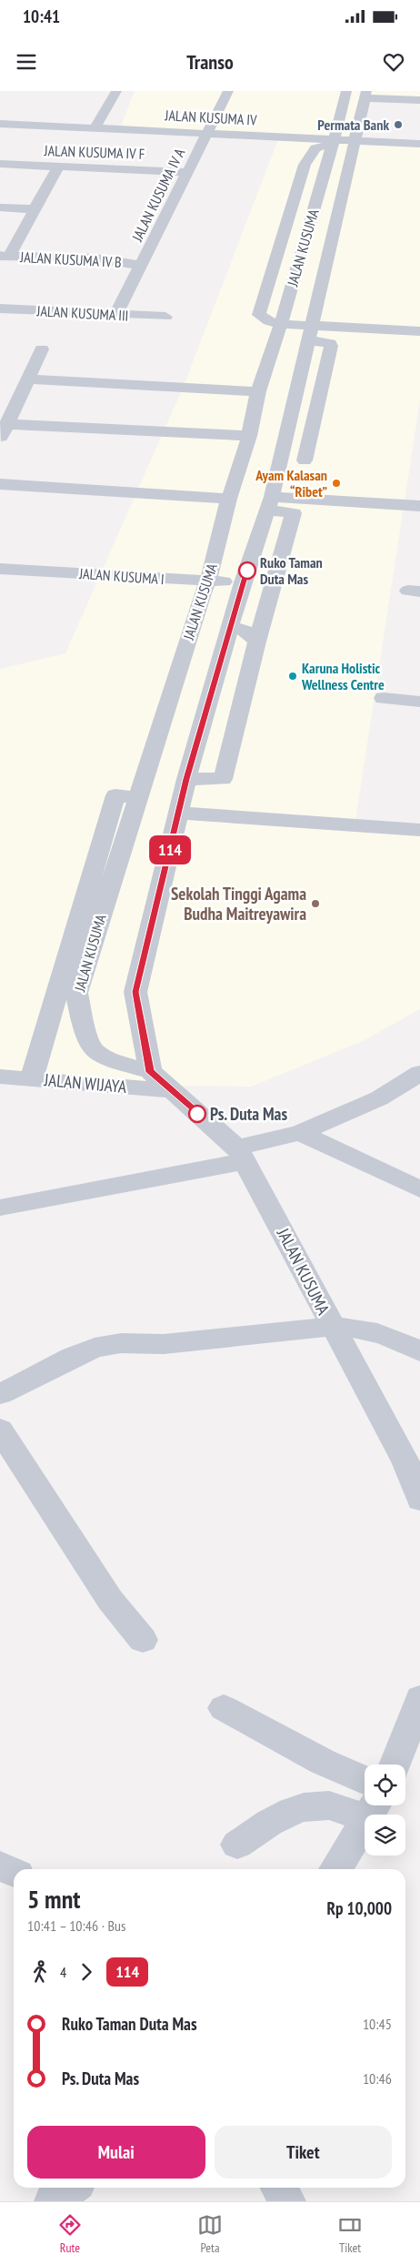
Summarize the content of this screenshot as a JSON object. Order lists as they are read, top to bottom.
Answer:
{
  "streets": {
    "street": [
      "JALAN KUSUMA IV",
      "JALAN KUSUMA IV F",
      "JALAN KUSUMA IV A",
      "JALAN KUSUMA",
      "JALAN KUSUMA IV B",
      "JALAN KUSUMA III",
      "JALAN KUSUMA I",
      "JALAN WIJAYA"
    ]
  },
  "crossings": [
    ["JALAN KUSUMA IV", "JALAN KUSUMA IV A"],
    ["JALAN KUSUMA IV", "JALAN KUSUMA"],
    ["JALAN KUSUMA IV F", "JALAN KUSUMA IV A"],
    ["JALAN KUSUMA IV A", "JALAN KUSUMA IV B"],
    ["JALAN KUSUMA IV A", "JALAN KUSUMA III"],
    ["JALAN KUSUMA", "JALAN KUSUMA I"],
    ["JALAN KUSUMA", "JALAN WIJAYA"]
  ],
  "places": [
    "Permata Bank",
    "Ayam Kalasan “Ribet”",
    "Ruko Taman Duta Mas",
    "Karuna Holistic Wellness Centre",
    "Sekolah Tinggi Agama Budha Maitreyawira",
    "Ps. Duta Mas"
  ],
  "lines": ["bus line 114"],
  "page": {
    "status": "10:41",
    "header": "Transo",
    "on_map": "114",
    "heading": ["5 mnt", "10:41 – 10:46 · Bus", "Rp 10,000"],
    "legs": ["4", "114"],
    "list": [
      {
        "name": "Ruko Taman Duta Mas",
        "value": "10:45"
      },
      {
        "name": "Ps. Duta Mas",
        "value": "10:46"
      }
    ],
    "buttons": ["Mulai", "Tiket"],
    "tabs": ["Rute", "Peta", "Tiket"]
  }
}
